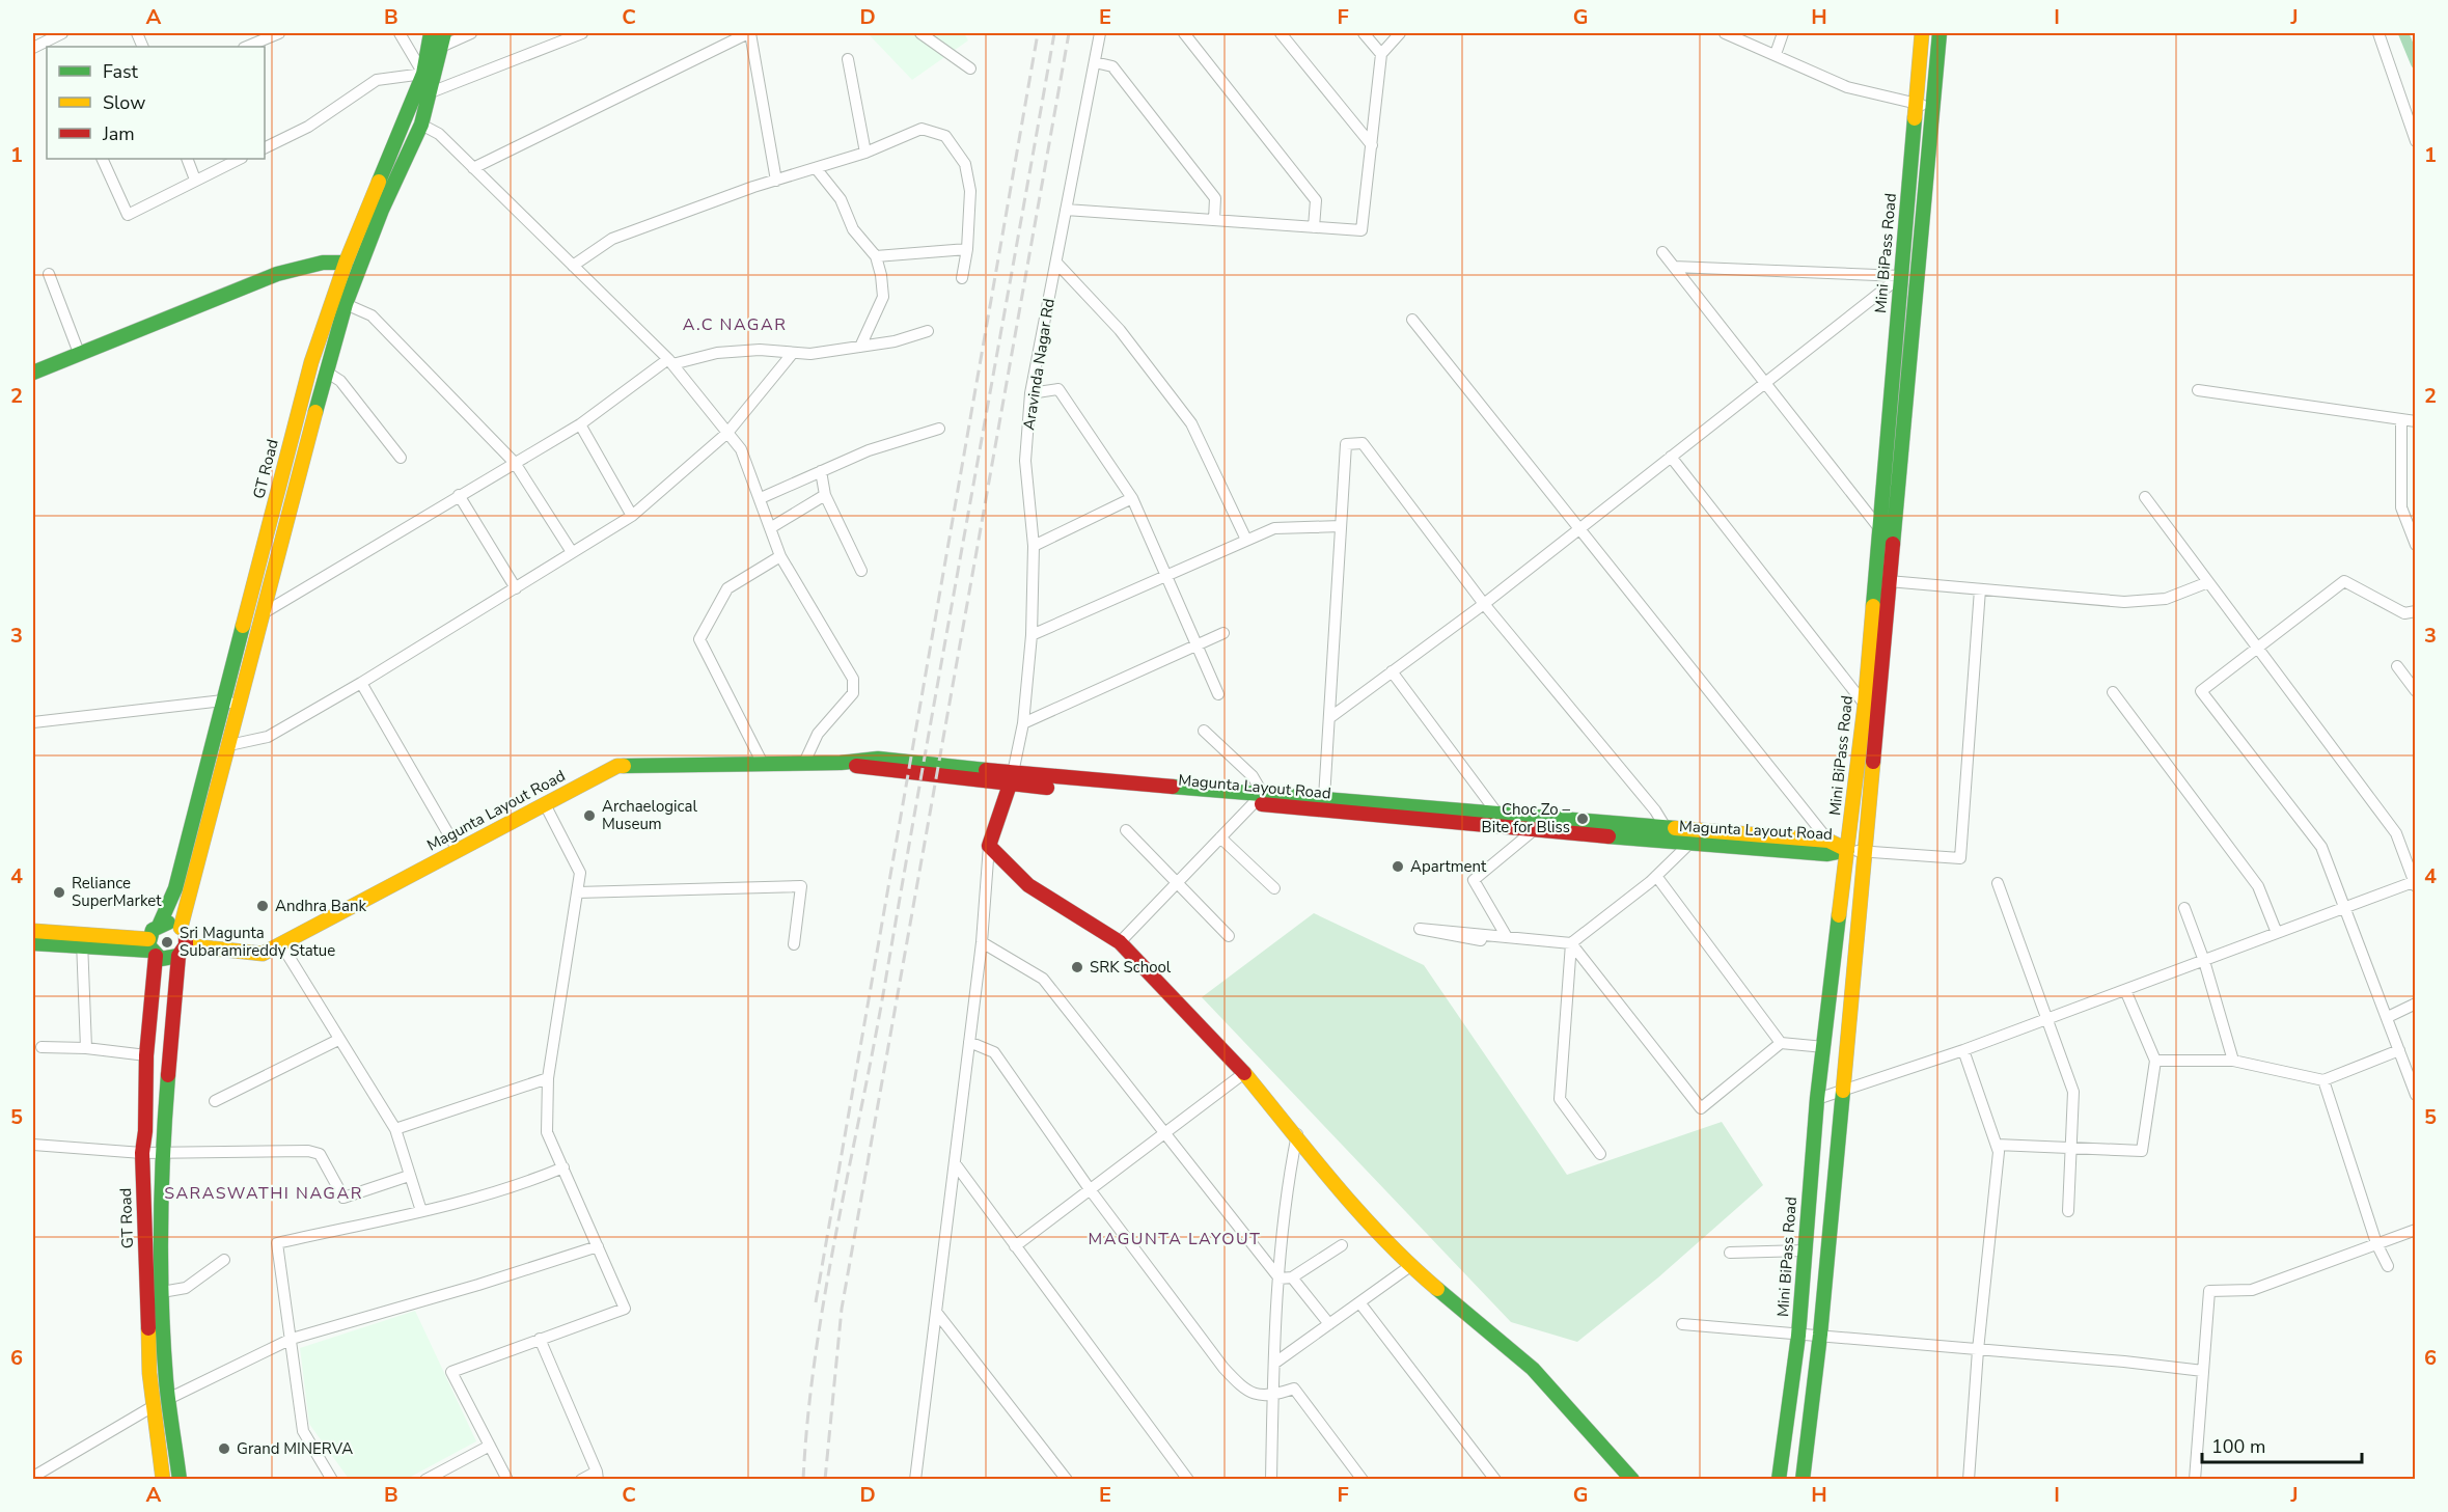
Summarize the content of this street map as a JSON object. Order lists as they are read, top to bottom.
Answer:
{
  "streets": {
    "main road": ["Mini BiPass Road", "GT Road", "Magunta Layout Road"],
    "street": ["Aravinda Nagar Rd"]
  },
  "crossings": [
    ["Mini BiPass Road", "Magunta Layout Road"],
    ["Aravinda Nagar Rd", "Magunta Layout Road"],
    ["GT Road", "Magunta Layout Road"]
  ],
  "districts": ["A.C NAGAR", "SARASWATHI NAGAR", "MAGUNTA LAYOUT"],
  "places": [
    "Archaelogical Museum",
    "Choc Zo – Bite for Bliss",
    "Apartment",
    "Reliance SuperMarket",
    "Andhra Bank",
    "Sri Magunta Subaramireddy Statue",
    "SRK School",
    "Grand MINERVA"
  ],
  "legend": ["Fast", "Slow", "Jam"],
  "scale_bar": "100 m",
  "grid": {
    "columns": [
      "A",
      "B",
      "C",
      "D",
      "E",
      "F",
      "G",
      "H",
      "I",
      "J"
    ],
    "rows": [
      "1",
      "2",
      "3",
      "4",
      "5",
      "6"
    ]
  }
}
